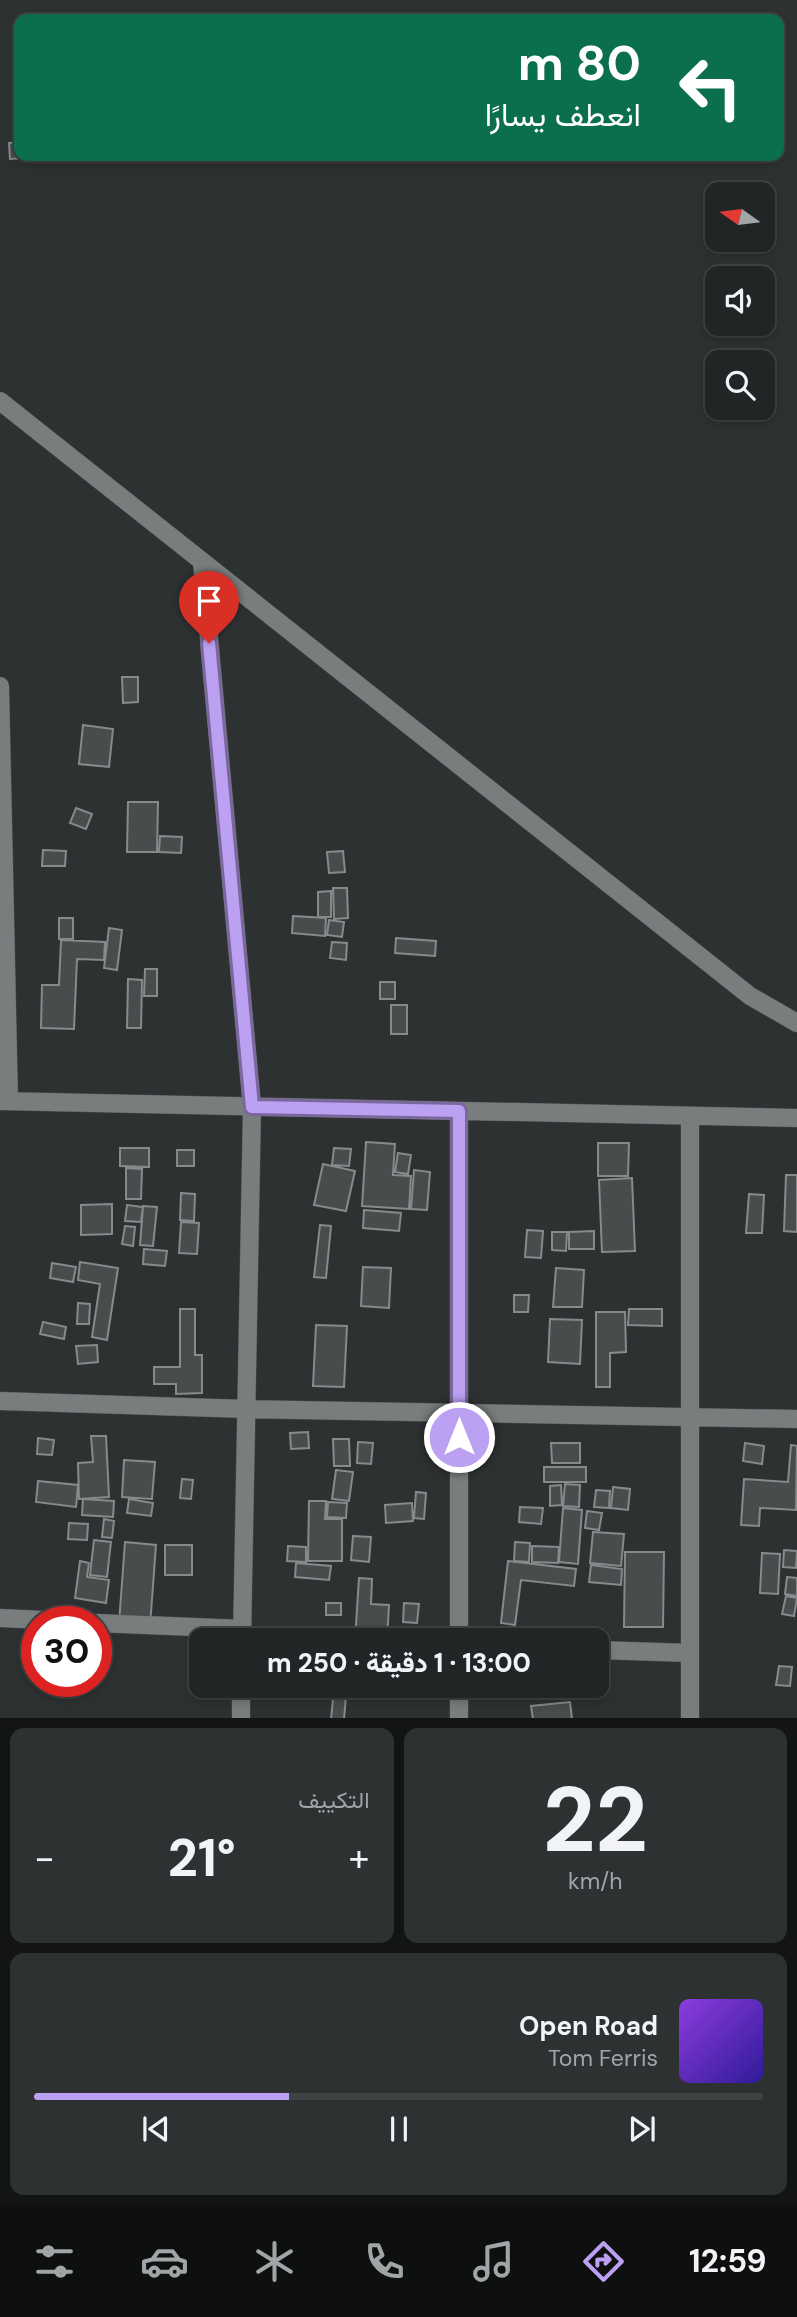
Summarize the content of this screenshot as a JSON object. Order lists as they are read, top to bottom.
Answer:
{
  "north": "left",
  "page": {
    "turn": ["80 m", "انعطف يسارًا"],
    "limit": "30",
    "trip": "13:00 · 1 دقيقة · 250 m",
    "tile": [
      ["22", "km/h"],
      "التكييف"
    ],
    "heat": ["−", "21°", "+"],
    "song": ["Open Road", "Tom Ferris"],
    "tabs": "12:59"
  }
}
